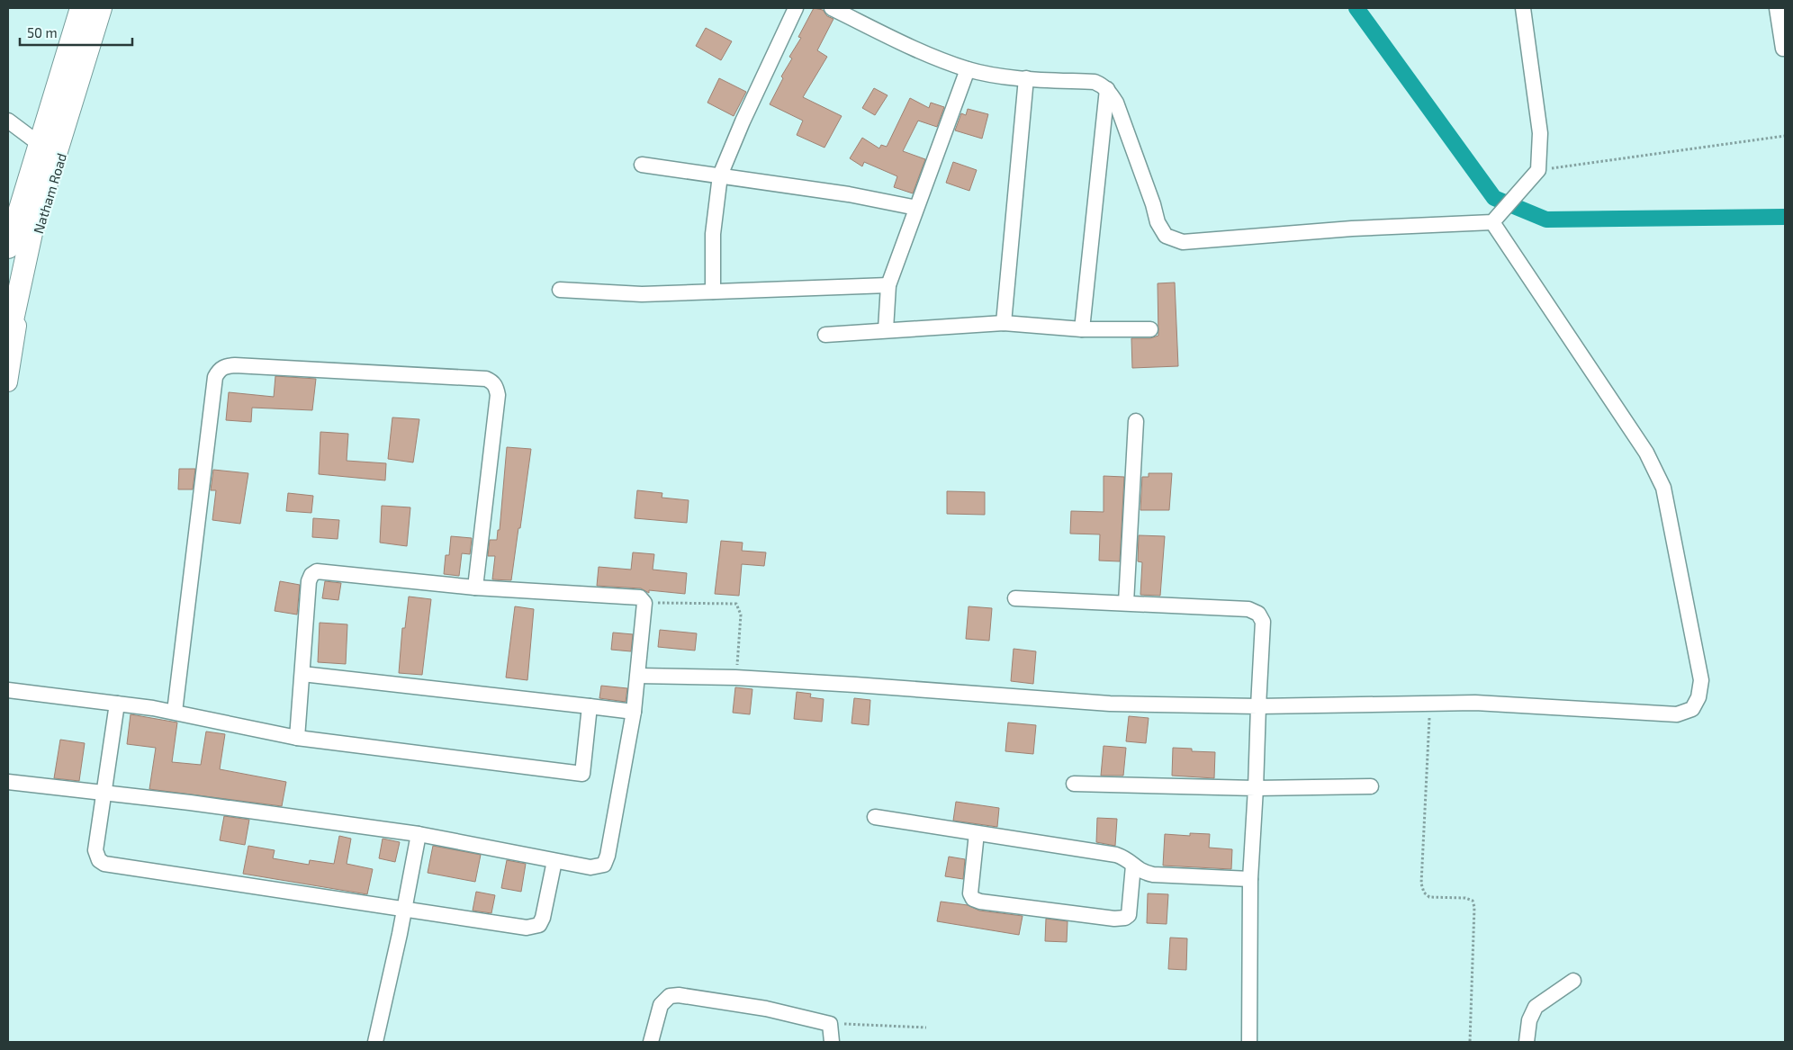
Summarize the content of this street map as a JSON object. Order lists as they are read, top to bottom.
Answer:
{
  "streets": {
    "main road": ["Natham Road"]
  },
  "scale_bar": "50 m"
}
